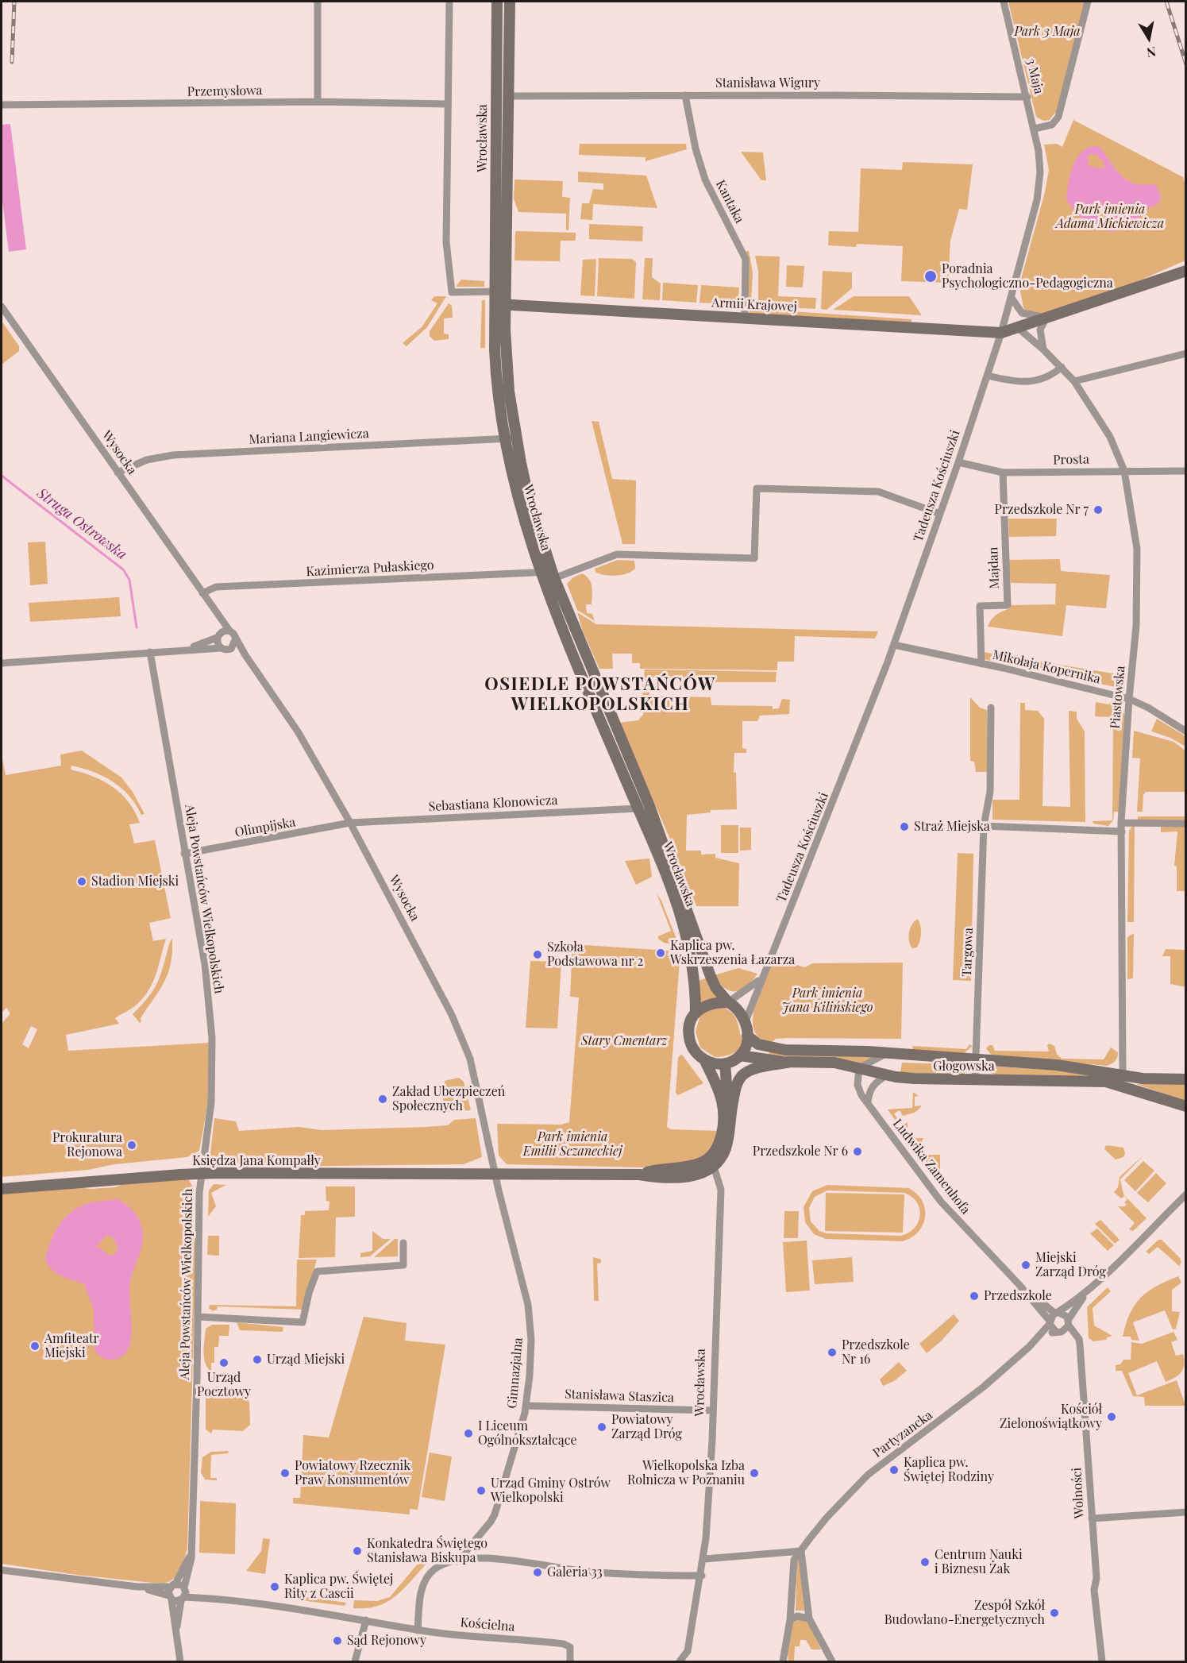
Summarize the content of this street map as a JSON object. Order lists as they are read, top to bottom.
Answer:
{
  "streets": {
    "main road": [
      "Wrocławska",
      "Armii Krajowej",
      "Głogowska",
      "Księdza Jana Kompałły"
    ],
    "street": [
      "3 Maja",
      "Stanisława Wigury",
      "Przemysłowa",
      "Kantaka",
      "Mariana Langiewicza",
      "Wysocka",
      "Prosta",
      "Tadeusza Kościuszki",
      "Majdan",
      "Kazimierza Pułaskiego",
      "Mikołaja Kopernika",
      "Piastowska",
      "Sebastiana Klonowicza",
      "Olimpijska",
      "Aleja Powstańców Wielkopolskich",
      "Targowa",
      "Ludwika Zamenhofa",
      "Gimnazjalna",
      "Stanisława Staszica",
      "Partyzancka",
      "Wolności",
      "Kościelna"
    ]
  },
  "crossings": [
    ["3 Maja", "Stanisława Wigury"],
    ["3 Maja", "Tadeusza Kościuszki"],
    ["Stanisława Wigury", "Wrocławska"],
    ["Stanisława Wigury", "Kantaka"],
    ["Wrocławska", "Armii Krajowej"],
    ["Wrocławska", "Mariana Langiewicza"],
    ["Wrocławska", "Tadeusza Kościuszki"],
    ["Wrocławska", "Kazimierza Pułaskiego"],
    ["Wrocławska", "Sebastiana Klonowicza"],
    ["Wrocławska", "Głogowska"],
    ["Wrocławska", "Księdza Jana Kompałły"],
    ["Wrocławska", "Stanisława Staszica"],
    ["Kantaka", "Armii Krajowej"],
    ["Armii Krajowej", "Tadeusza Kościuszki"],
    ["Mariana Langiewicza", "Wysocka"],
    ["Wysocka", "Kazimierza Pułaskiego"],
    ["Wysocka", "Sebastiana Klonowicza"],
    ["Wysocka", "Olimpijska"],
    ["Wysocka", "Księdza Jana Kompałły"],
    ["Wysocka", "Gimnazjalna"],
    ["Prosta", "Tadeusza Kościuszki"],
    ["Prosta", "Majdan"],
    ["Prosta", "Piastowska"],
    ["Tadeusza Kościuszki", "Mikołaja Kopernika"],
    ["Tadeusza Kościuszki", "Głogowska"],
    ["Majdan", "Mikołaja Kopernika"],
    ["Mikołaja Kopernika", "Piastowska"],
    ["Piastowska", "Głogowska"],
    ["Sebastiana Klonowicza", "Olimpijska"],
    ["Olimpijska", "Aleja Powstańców Wielkopolskich"],
    ["Aleja Powstańców Wielkopolskich", "Księdza Jana Kompałły"],
    ["Aleja Powstańców Wielkopolskich", "Kościelna"],
    ["Targowa", "Głogowska"],
    ["Głogowska", "Ludwika Zamenhofa"],
    ["Księdza Jana Kompałły", "Gimnazjalna"],
    ["Ludwika Zamenhofa", "Partyzancka"],
    ["Ludwika Zamenhofa", "Wolności"],
    ["Gimnazjalna", "Stanisława Staszica"],
    ["Partyzancka", "Wolności"]
  ],
  "districts": ["OSIEDLE POWSTAŃCÓW WIELKOPOLSKICH"],
  "water": ["Struga Ostrowska"],
  "parks": [
    "Park 3 Maja",
    "Park imienia Adama Mickiewicza",
    "Park imienia Jana Kilińskiego",
    "Stary Cmentarz",
    "Park imienia Emilii Sczaneckiej"
  ],
  "places": [
    "Poradnia Psychologiczno-Pedagogiczna",
    "Przedszkole Nr 7",
    "Straż Miejska",
    "Stadion Miejski",
    "Kaplica pw. Wskrzeszenia Łazarza",
    "Szkoła Podstawowa nr 2",
    "Zakład Ubezpieczeń Społecznych",
    "Prokuratura Rejonowa",
    "Przedszkole Nr 6",
    "Miejski Zarząd Dróg",
    "Przedszkole",
    "Amfiteatr Miejski",
    "Przedszkole Nr 16",
    "Urząd Miejski",
    "Urząd Pocztowy",
    "Kościół Zielonoświątkowy",
    "Powiatowy Zarząd Dróg",
    "I Liceum Ogólnokształcące",
    "Kaplica pw. Świętej Rodziny",
    "Powiatowy Rzecznik Praw Konsumentów",
    "Wielkopolska Izba Rolnicza w Poznaniu",
    "Urząd Gminy Ostrów Wielkopolski",
    "Konkatedra Świętego Stanisława Biskupa",
    "Centrum Nauki i Biznesu Żak",
    "Galeria 33",
    "Kaplica pw. Świętej Rity z Cascii",
    "Zespół Szkół Budowlano-Energetycznych",
    "Sąd Rejonowy"
  ],
  "north": "bottom"
}
